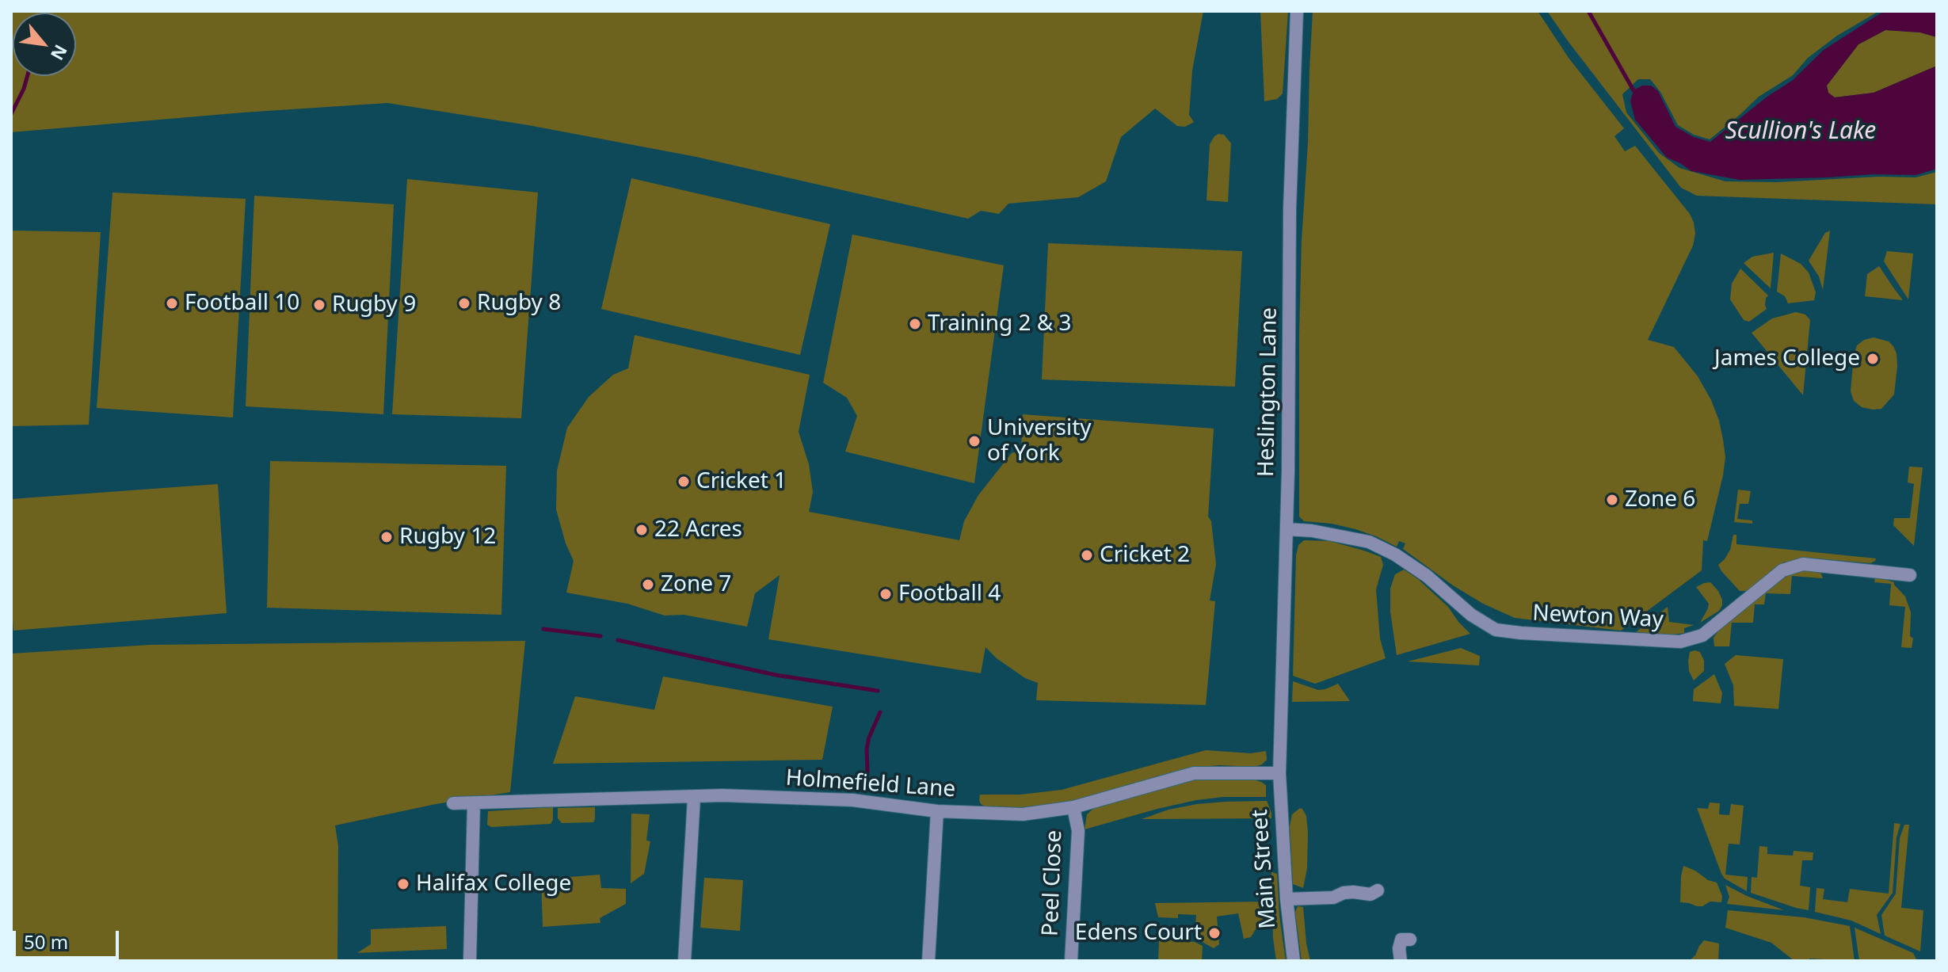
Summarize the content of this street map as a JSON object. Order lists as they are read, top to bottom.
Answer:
{
  "streets": {
    "street": [
      "Heslington Lane",
      "Newton Way",
      "Holmefield Lane",
      "Main Street",
      "Peel Close"
    ]
  },
  "crossings": [
    ["Heslington Lane", "Newton Way"],
    ["Heslington Lane", "Holmefield Lane"],
    ["Heslington Lane", "Main Street"],
    ["Holmefield Lane", "Main Street"],
    ["Holmefield Lane", "Peel Close"]
  ],
  "water": ["Scullion's Lake"],
  "places": [
    "Football 10",
    "Rugby 8",
    "Rugby 9",
    "Training 2 & 3",
    "James College",
    "University of York",
    "Cricket 1",
    "Zone 6",
    "22 Acres",
    "Rugby 12",
    "Cricket 2",
    "Zone 7",
    "Football 4",
    "Halifax College",
    "Edens Court"
  ],
  "scale_bar": "50 m",
  "north": "bottom right"
}
